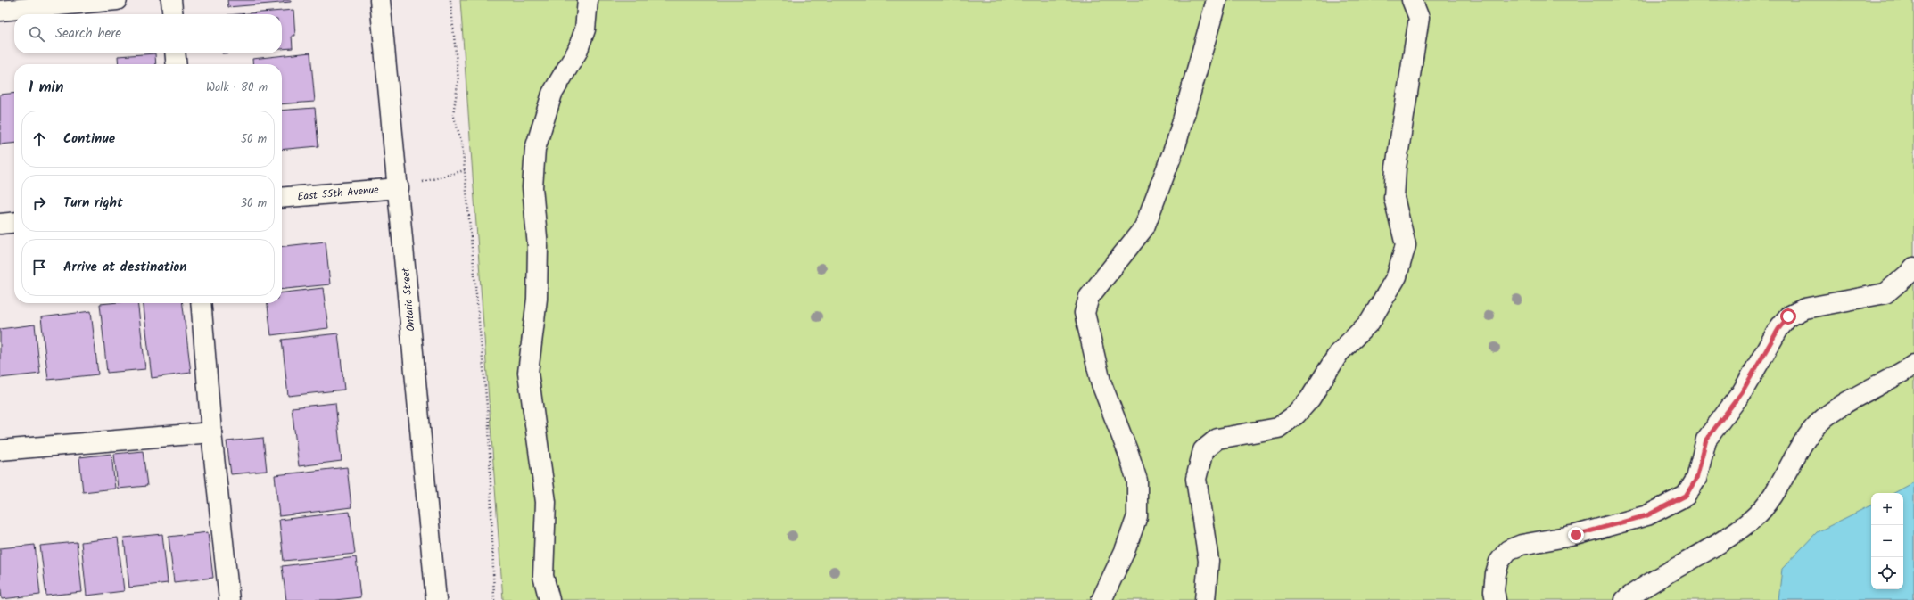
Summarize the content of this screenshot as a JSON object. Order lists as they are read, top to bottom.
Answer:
{
  "streets": {
    "street": ["East 55th Avenue", "Ontario Street"]
  },
  "crossings": [
    ["East 55th Avenue", "Ontario Street"]
  ],
  "page": {
    "search": "Search here",
    "heading": ["1 min", "Walk · 80 m"],
    "list": [
      ["Continue", "50 m"],
      ["Turn right", "30 m"],
      "Arrive at destination"
    ],
    "map_buttons": ["+", "−"]
  }
}
